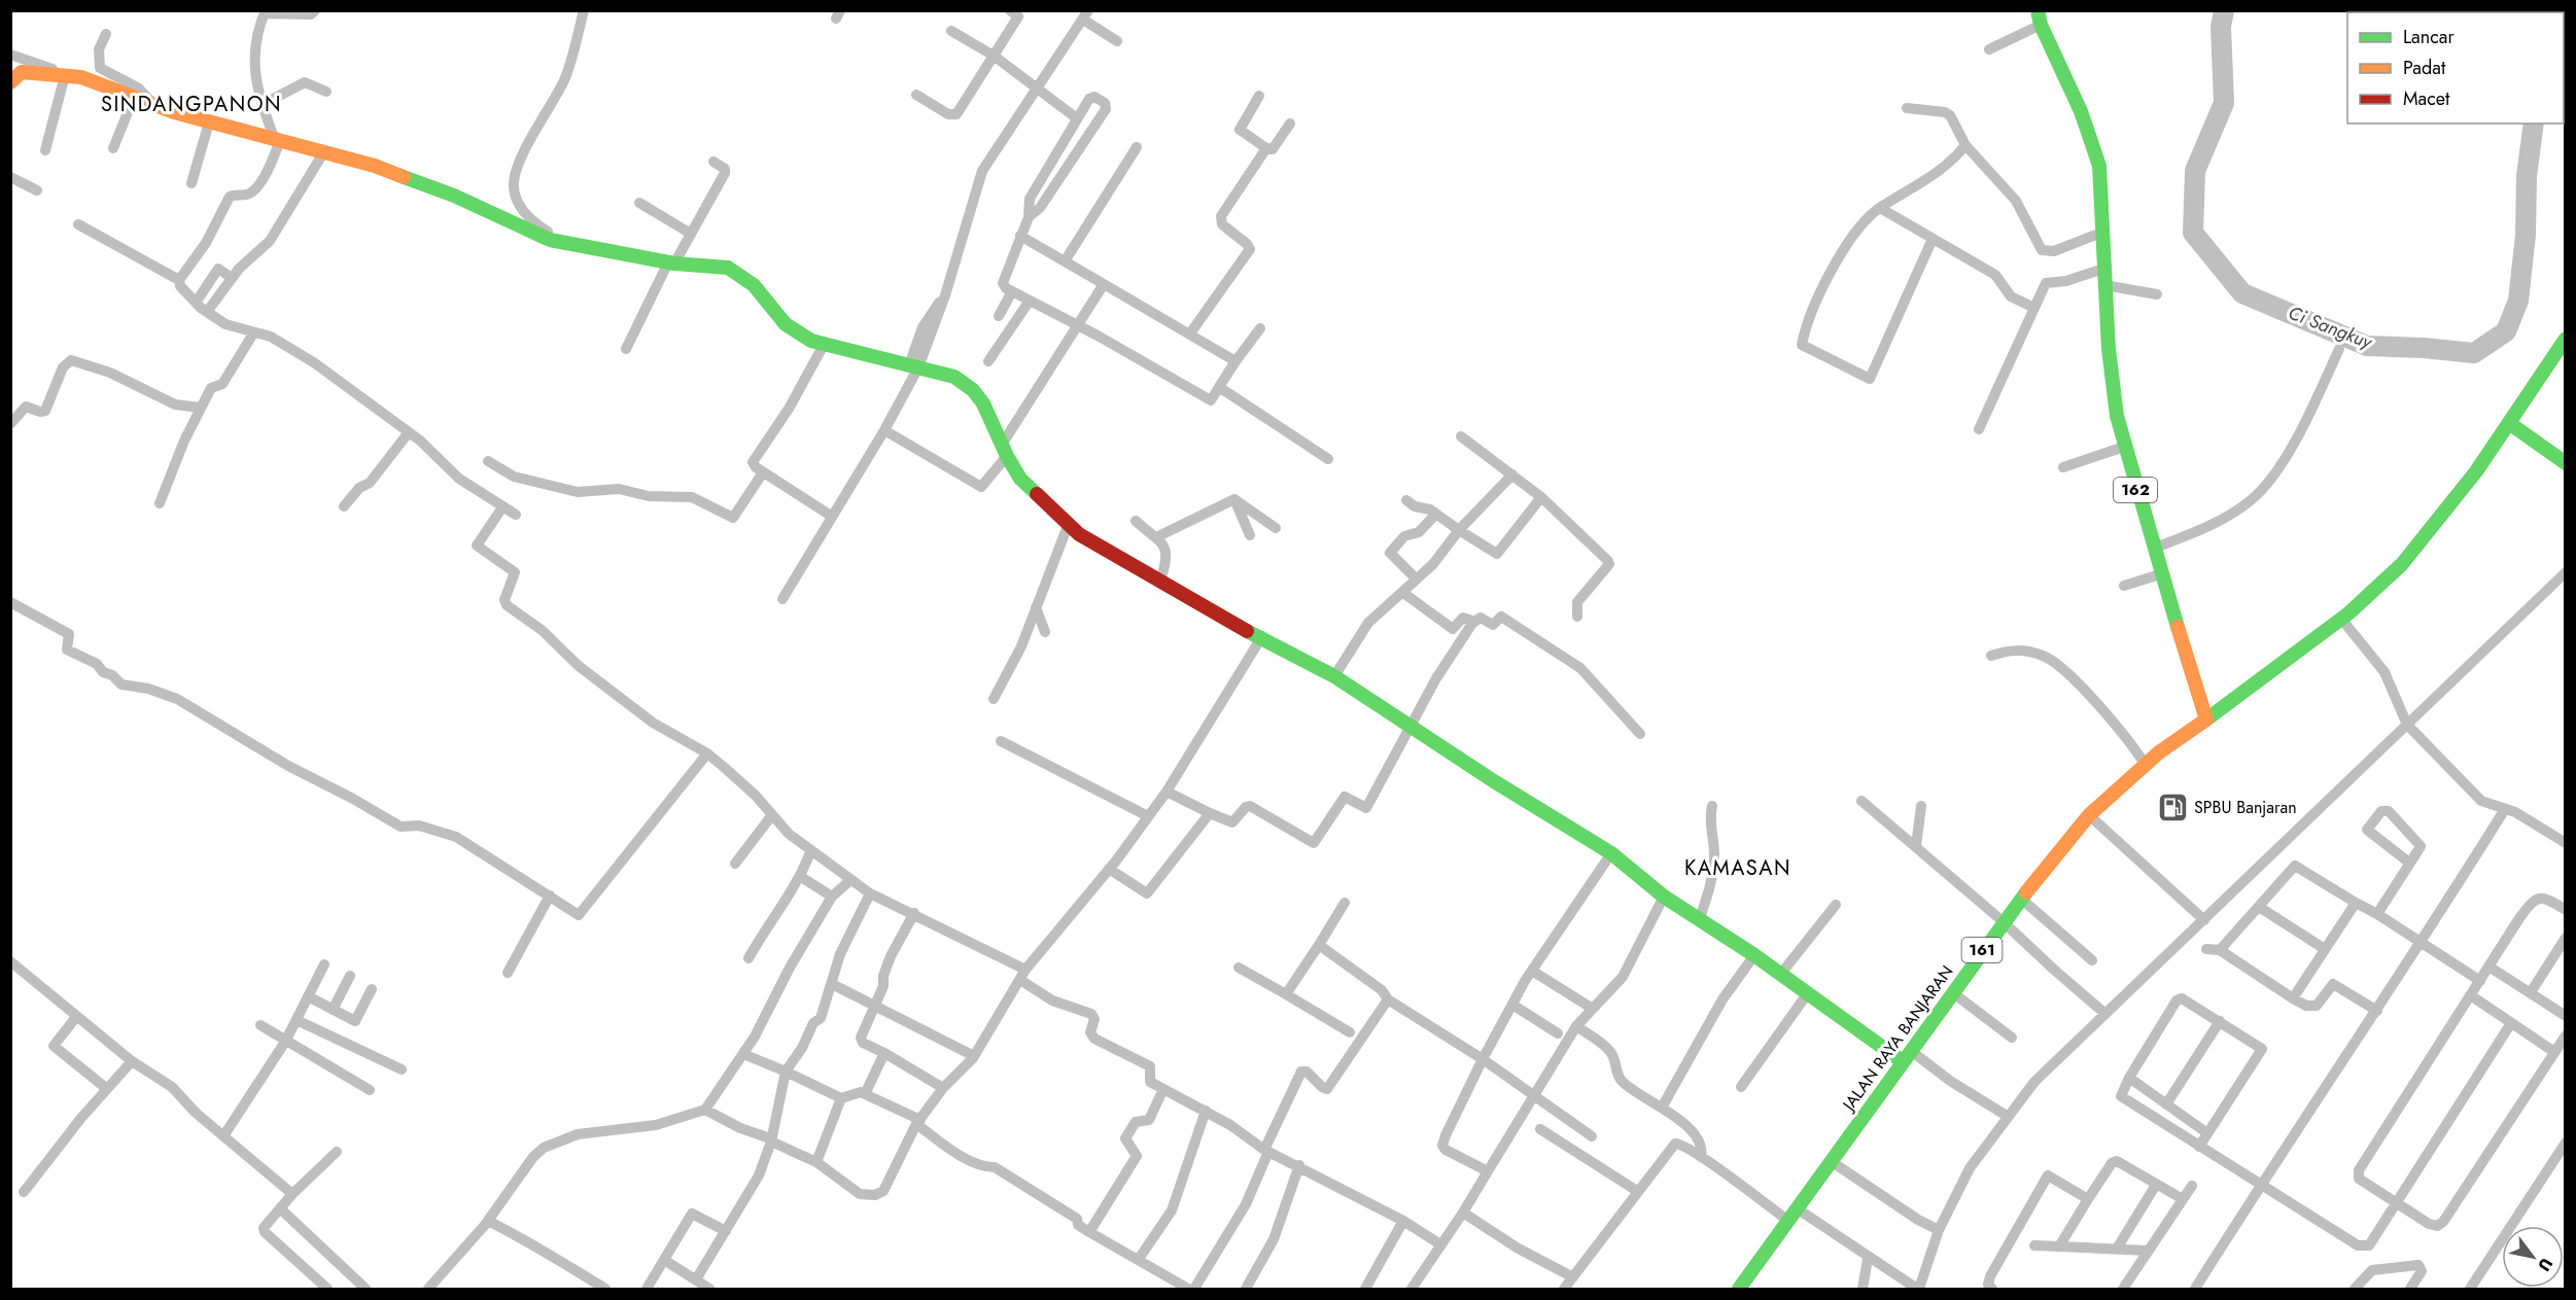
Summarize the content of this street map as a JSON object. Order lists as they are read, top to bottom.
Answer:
{
  "streets": {
    "street": ["162", "161", "JALAN RAYA BANJARAN"]
  },
  "crossings": [
    ["162", "161"],
    ["162", "JALAN RAYA BANJARAN"],
    ["161", "JALAN RAYA BANJARAN"]
  ],
  "districts": ["SINDANGPANON", "KAMASAN"],
  "water": ["Ci Sangkuy"],
  "places": {
    "fuel station": ["SPBU Banjaran"]
  },
  "legend": ["Lancar", "Padat", "Macet"],
  "north": "bottom right"
}
